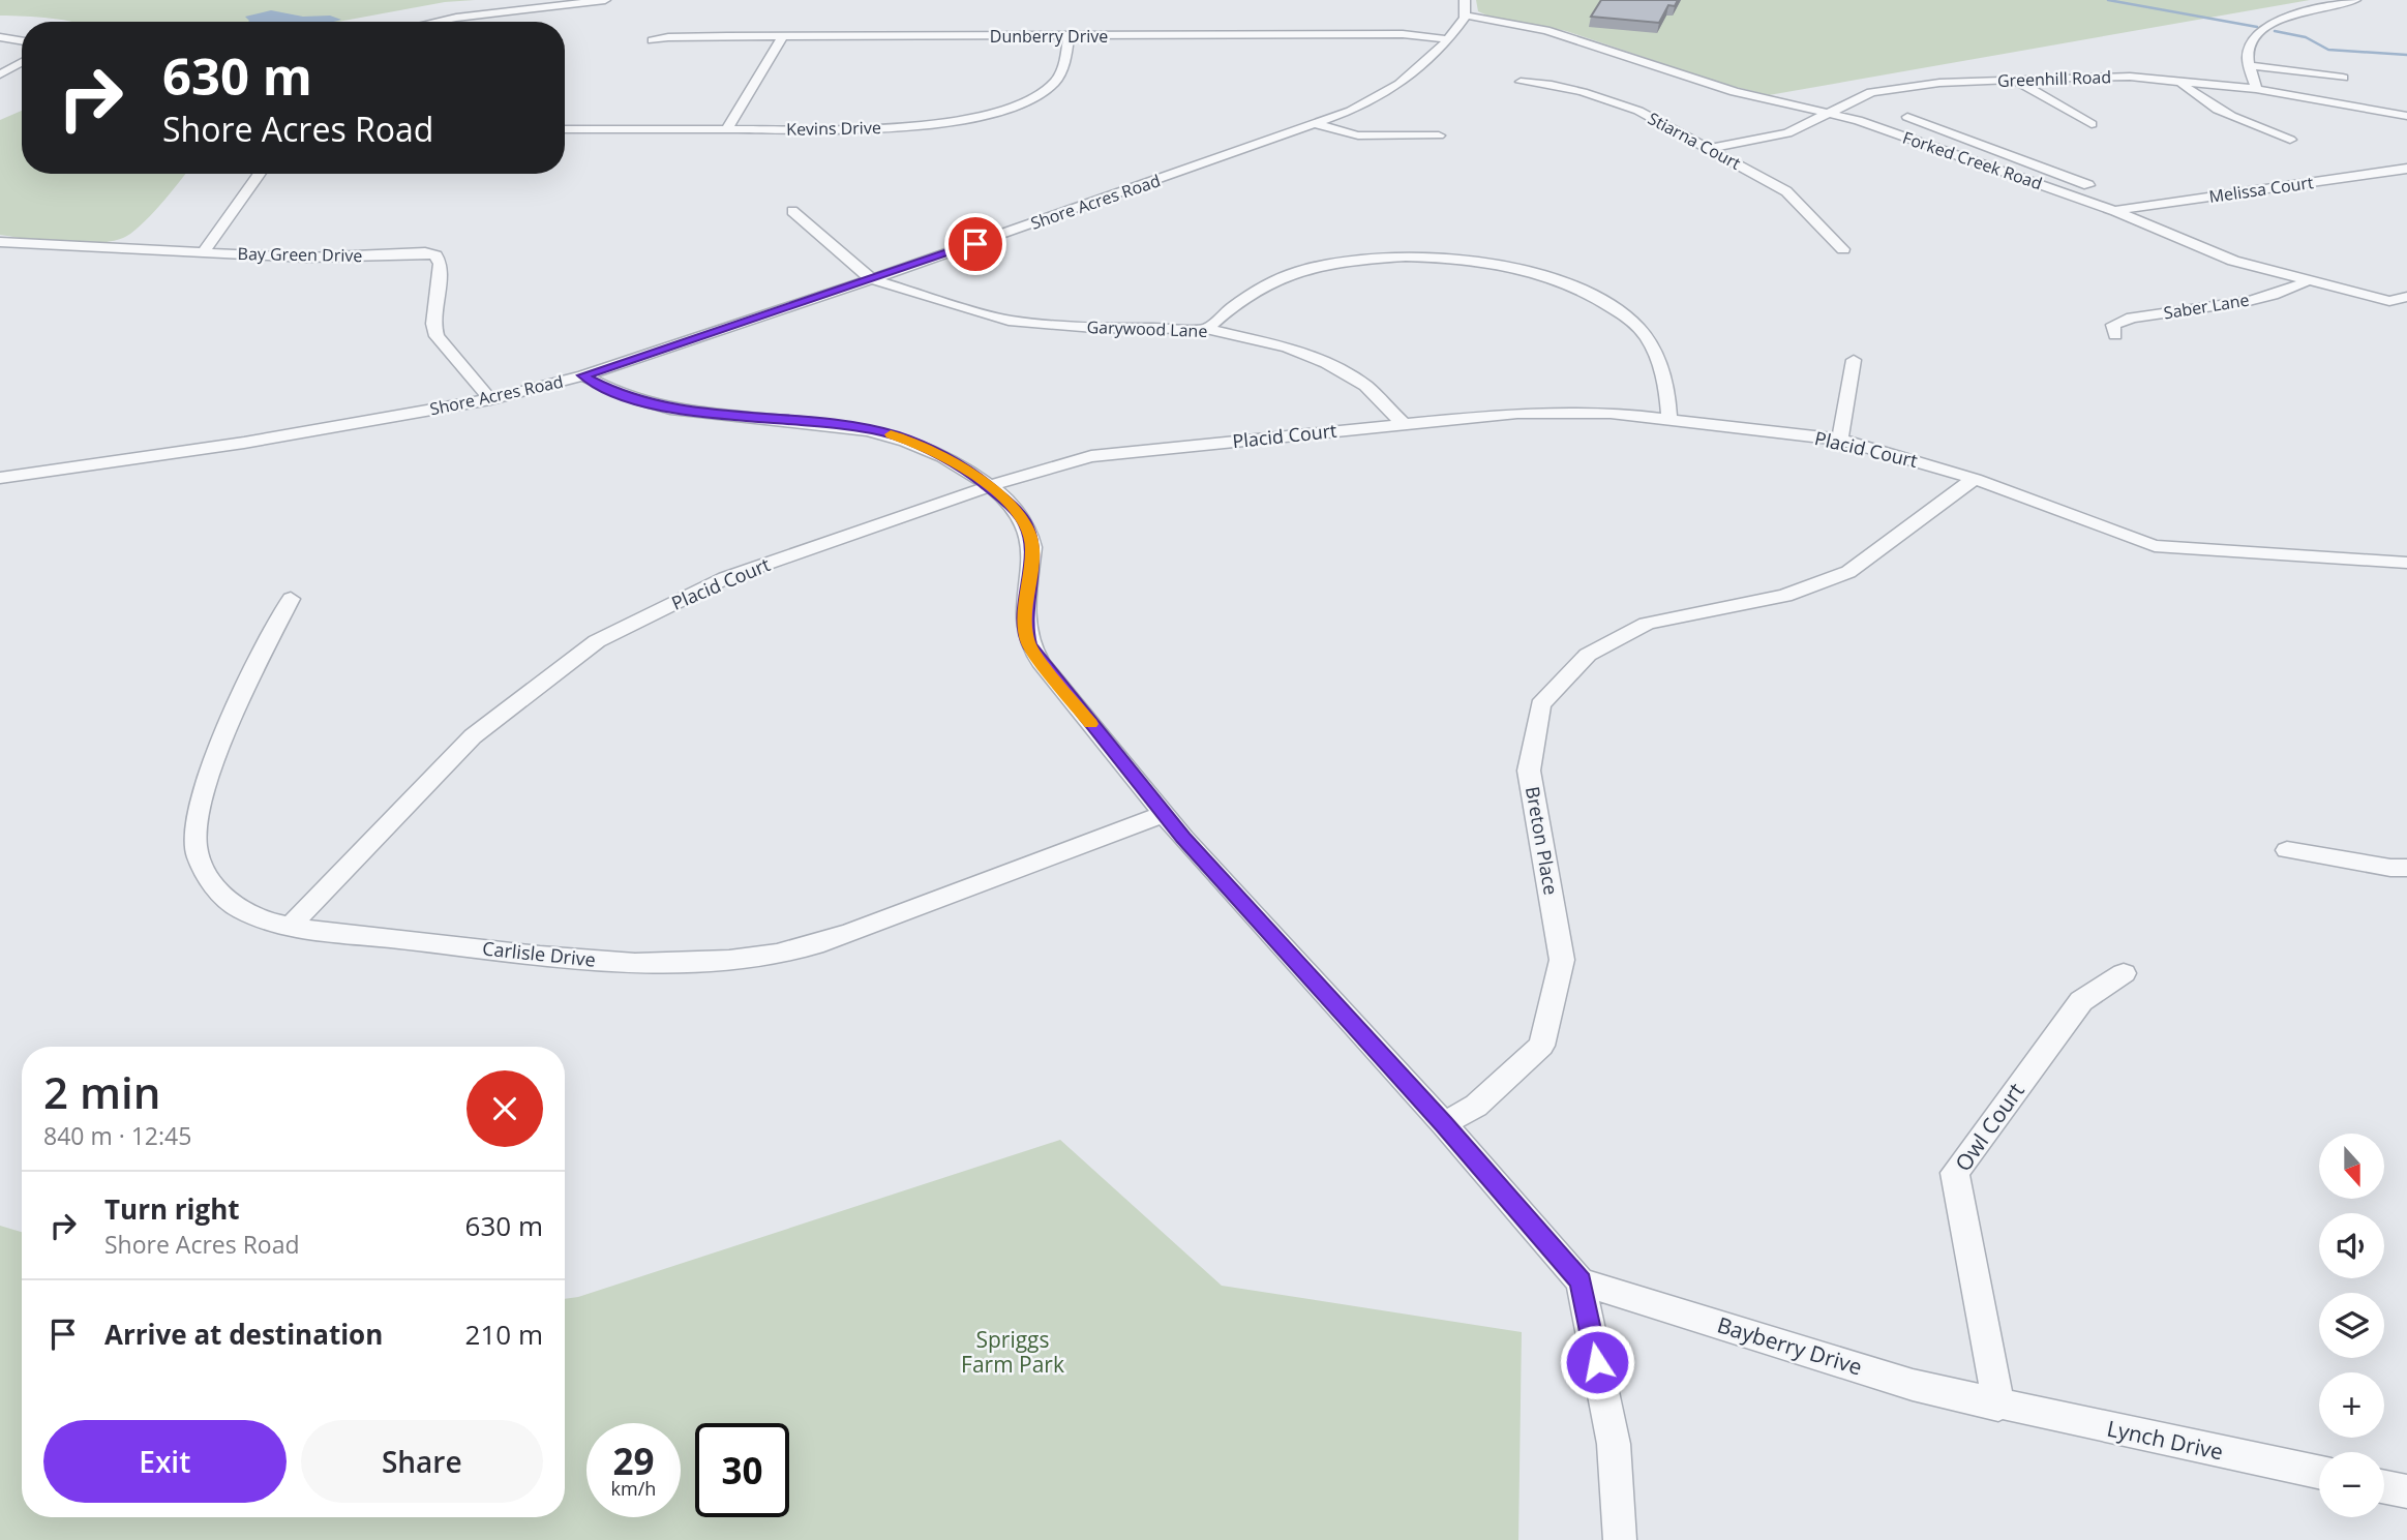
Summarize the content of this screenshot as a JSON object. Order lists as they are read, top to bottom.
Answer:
{
  "streets": {
    "street": [
      "Dunberry Drive",
      "Greenhill Road",
      "Kevins Drive",
      "Stiarna Court",
      "Forked Creek Road",
      "Melissa Court",
      "Shore Acres Road",
      "Bay Green Drive",
      "Saber Lane",
      "Garywood Lane",
      "Placid Court",
      "Breton Place",
      "Carlisle Drive",
      "Owl Court",
      "Bayberry Drive",
      "Lynch Drive"
    ]
  },
  "crossings": [
    ["Dunberry Drive", "Kevins Drive"],
    ["Dunberry Drive", "Shore Acres Road"],
    ["Greenhill Road", "Stiarna Court"],
    ["Greenhill Road", "Forked Creek Road"],
    ["Forked Creek Road", "Melissa Court"],
    ["Forked Creek Road", "Shore Acres Road"],
    ["Forked Creek Road", "Saber Lane"],
    ["Shore Acres Road", "Bay Green Drive"],
    ["Shore Acres Road", "Garywood Lane"],
    ["Garywood Lane", "Placid Court"],
    ["Placid Court", "Breton Place"],
    ["Placid Court", "Carlisle Drive"],
    ["Owl Court", "Bayberry Drive"],
    ["Owl Court", "Lynch Drive"],
    ["Bayberry Drive", "Lynch Drive"]
  ],
  "parks": ["Spriggs Farm Park"],
  "north": "bottom",
  "page": {
    "turn": ["630 m", "Shore Acres Road"],
    "heading": ["2 min", "840 m · 12:45"],
    "map_buttons": ["+", "−"],
    "list": [
      {
        "name": "Turn right",
        "note": "Shore Acres Road",
        "value": "630 m"
      },
      {
        "name": "Arrive at destination",
        "value": "210 m"
      }
    ],
    "buttons": ["Exit", "Share"],
    "speed": "29 km/h",
    "limit": "30"
  }
}
